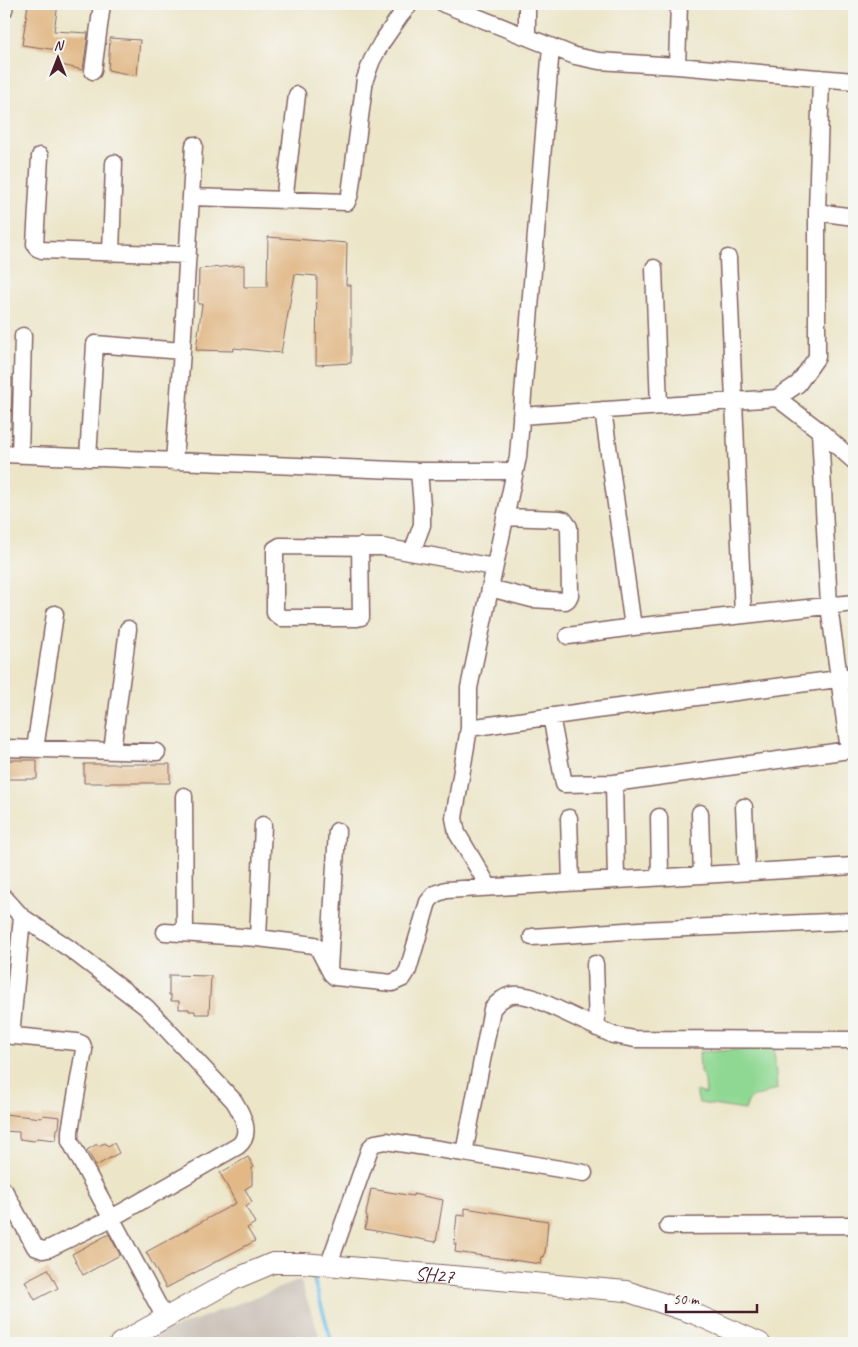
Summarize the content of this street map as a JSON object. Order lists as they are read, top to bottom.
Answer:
{
  "streets": {
    "main road": ["SH27"]
  },
  "scale_bar": "50 m",
  "north": "top"
}
